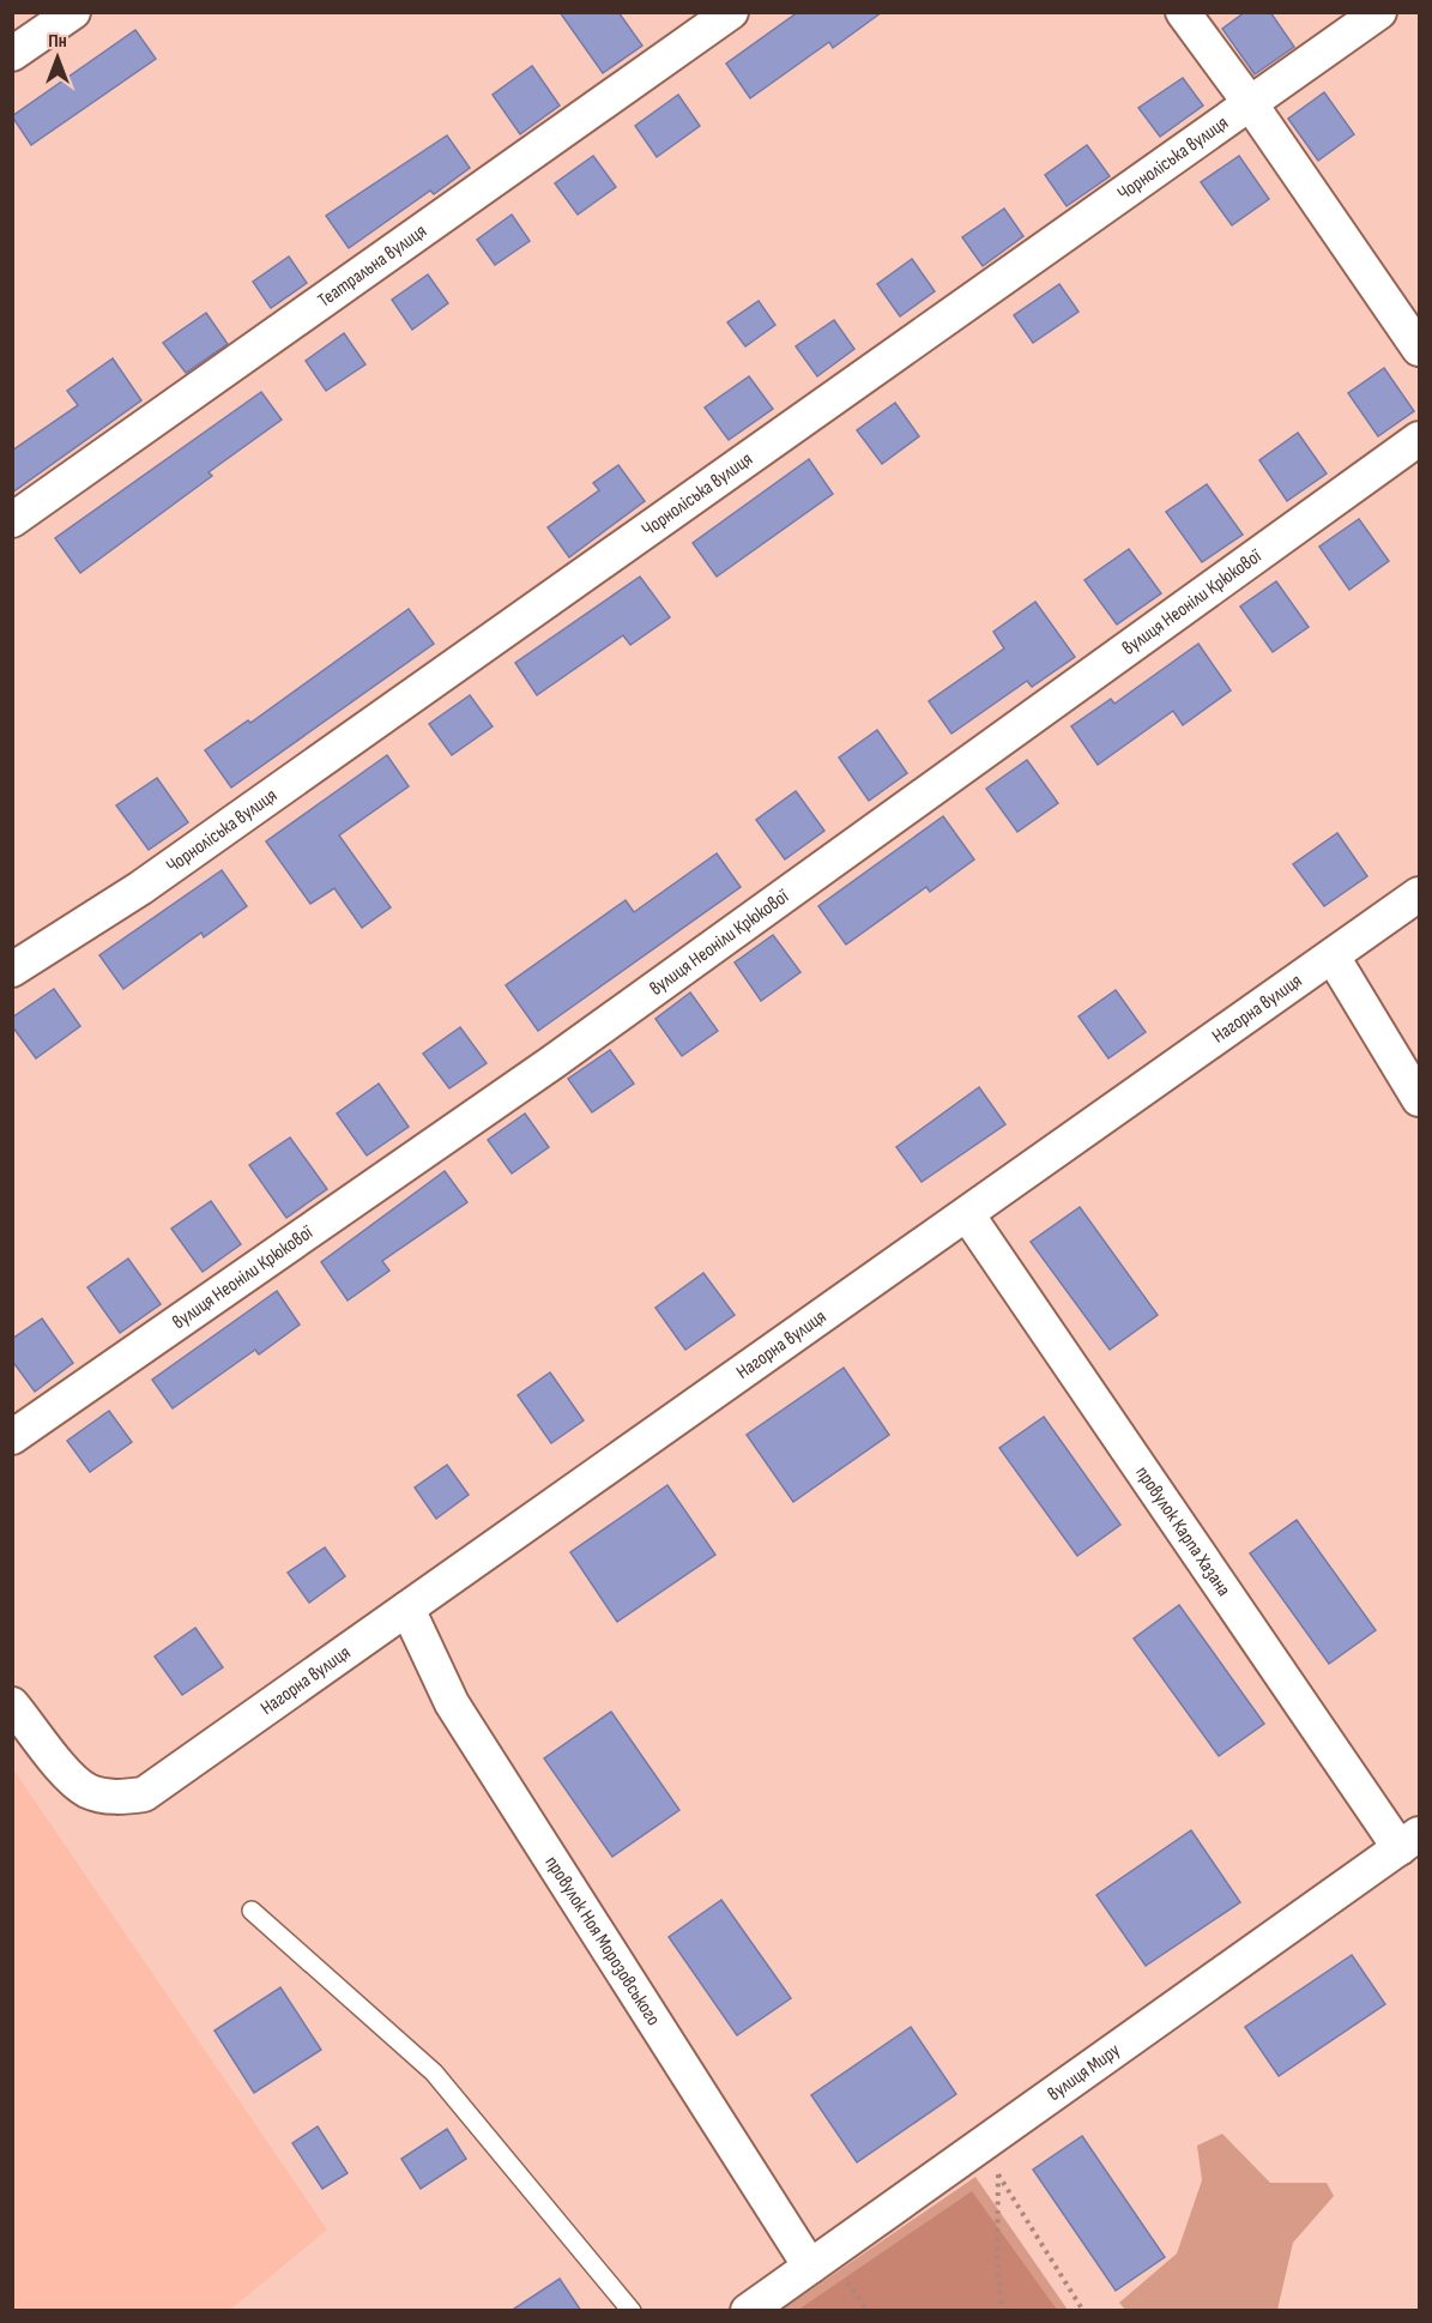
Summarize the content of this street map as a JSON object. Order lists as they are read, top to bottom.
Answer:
{
  "streets": {
    "street": [
      "Чорноліська вулиця",
      "Театральна вулиця",
      "вулиця Неоніли Крюкової",
      "Нагорна вулиця",
      "провулок Карпа Хазана",
      "провулок Ноя Морозовського",
      "вулиця Миру"
    ]
  },
  "crossings": [
    ["Нагорна вулиця", "провулок Карпа Хазана"],
    ["Нагорна вулиця", "провулок Ноя Морозовського"],
    ["провулок Карпа Хазана", "вулиця Миру"],
    ["провулок Ноя Морозовського", "вулиця Миру"]
  ],
  "north": "top"
}
